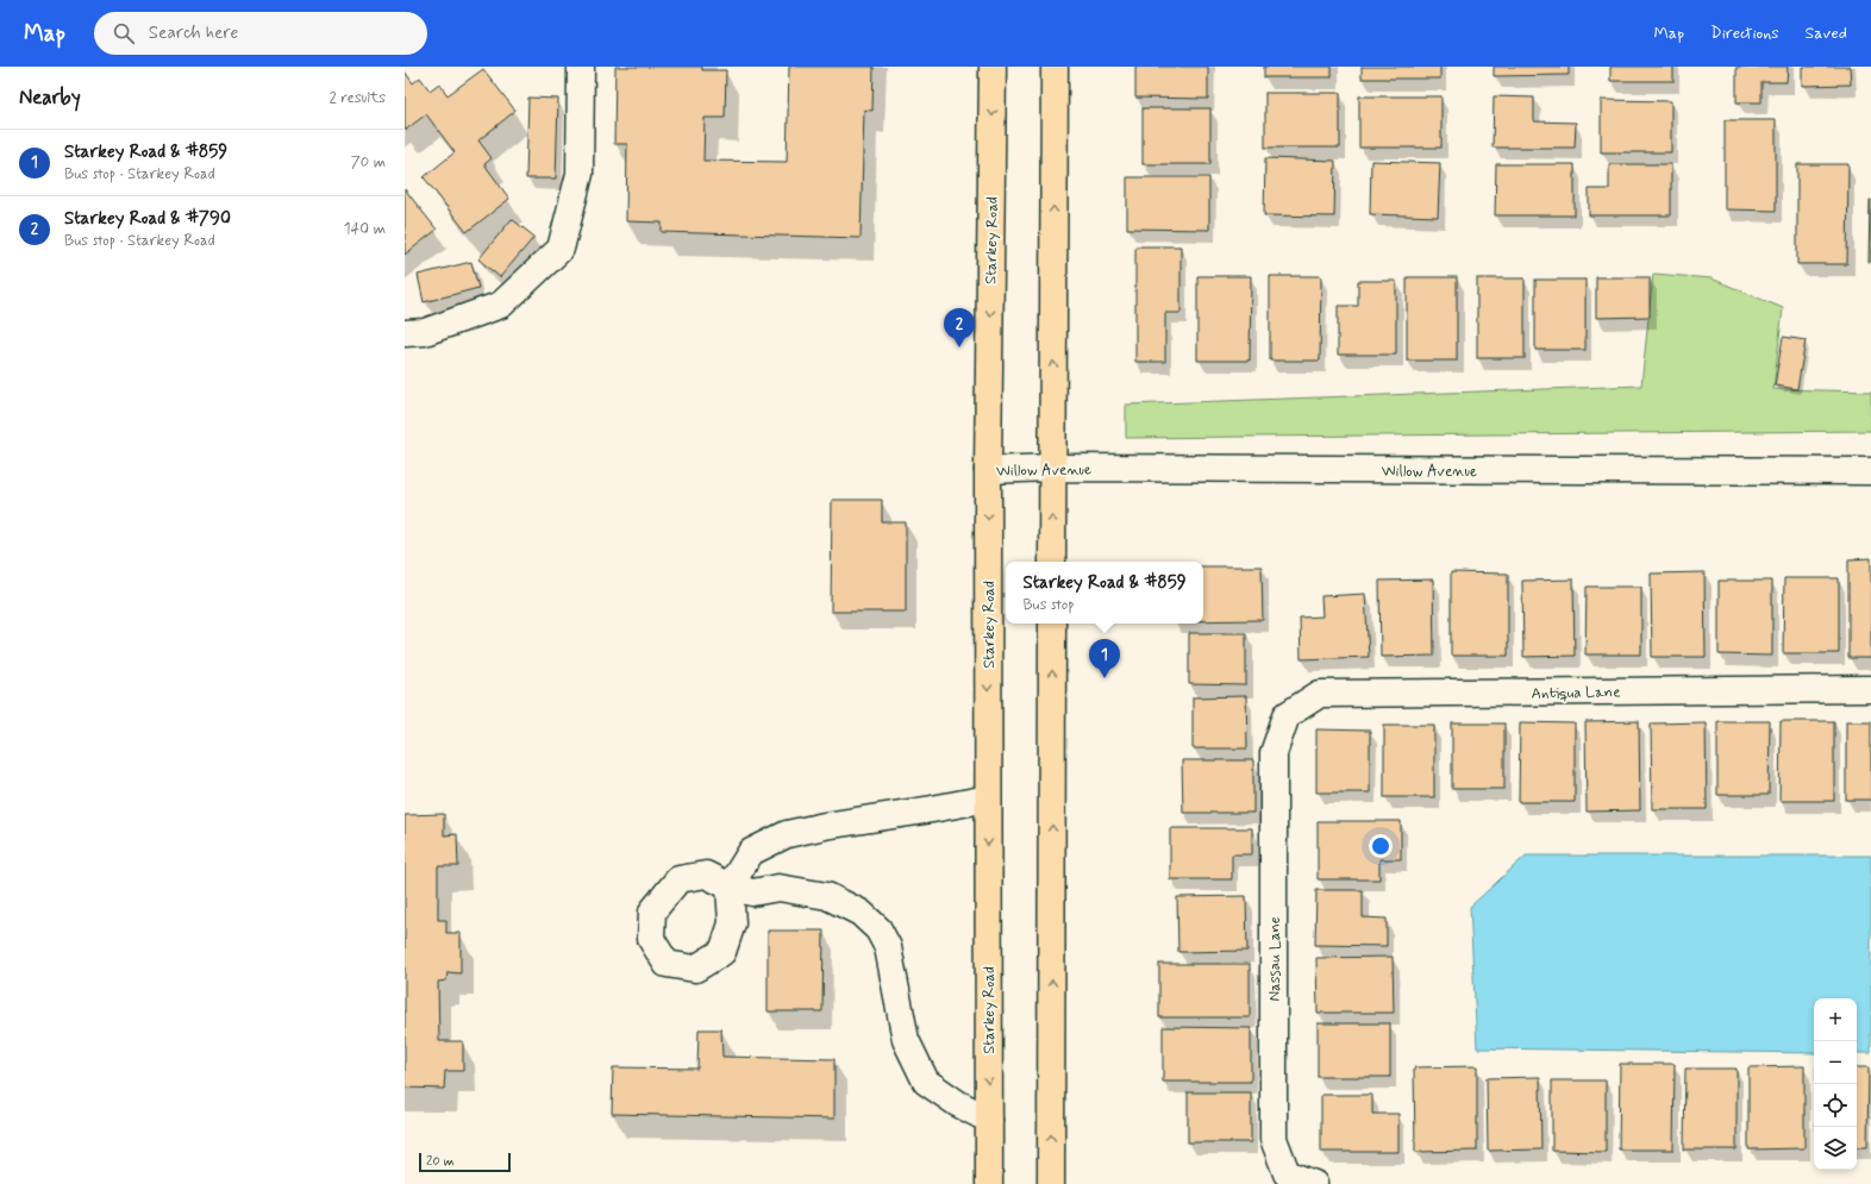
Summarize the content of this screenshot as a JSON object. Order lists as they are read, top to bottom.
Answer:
{
  "streets": {
    "main road": ["Starkey Road"],
    "street": ["Willow Avenue", "Antiqua Lane", "Nassau Lane"]
  },
  "crossings": [
    ["Starkey Road", "Willow Avenue"],
    ["Antiqua Lane", "Nassau Lane"]
  ],
  "scale_bar": "20 m",
  "page": {
    "header": "Map",
    "search": "Search here",
    "nav": ["Map", "Directions", "Saved"],
    "heading": ["Nearby", "2 results"],
    "list": [
      {
        "mark": "1",
        "name": "Starkey Road & #859",
        "note": "Bus stop · Starkey Road",
        "value": "70 m"
      },
      {
        "mark": "2",
        "name": "Starkey Road & #790",
        "note": "Bus stop · Starkey Road",
        "value": "140 m"
      }
    ],
    "pins": ["2", "1"],
    "popup": ["Starkey Road & #859", "Bus stop"],
    "map_buttons": ["+", "−"],
    "scale": "20 m"
  }
}
